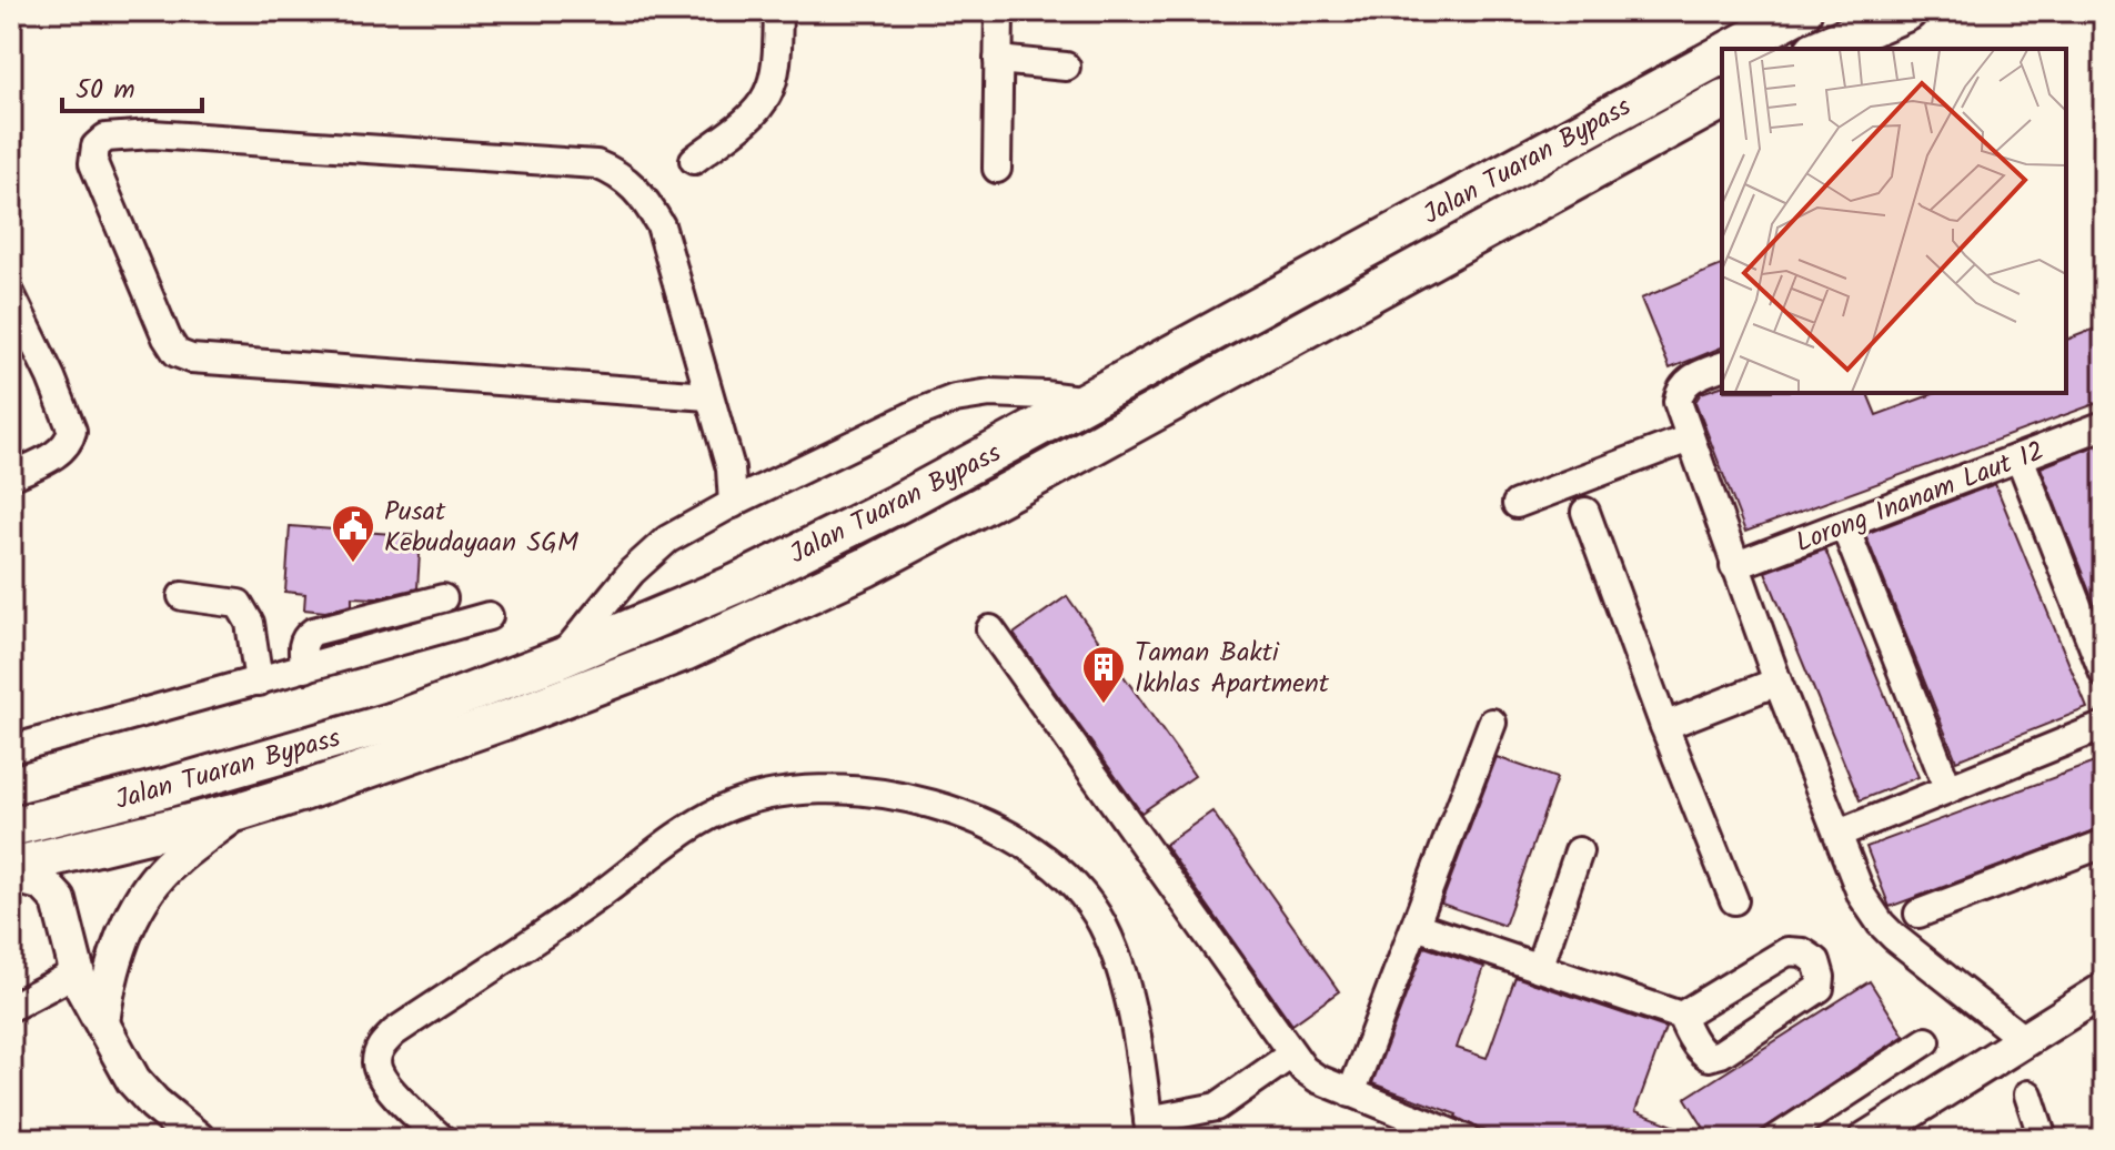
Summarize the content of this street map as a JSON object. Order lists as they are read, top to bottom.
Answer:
{
  "streets": {
    "highway": ["Jalan Tuaran Bypass"],
    "street": ["Lorong Inanam Laut 12"]
  },
  "places": {
    "public building": ["Pusat Kebudayaan SGM"],
    "building": ["Taman Bakti Ikhlas Apartment"]
  },
  "scale_bar": "50 m"
}
